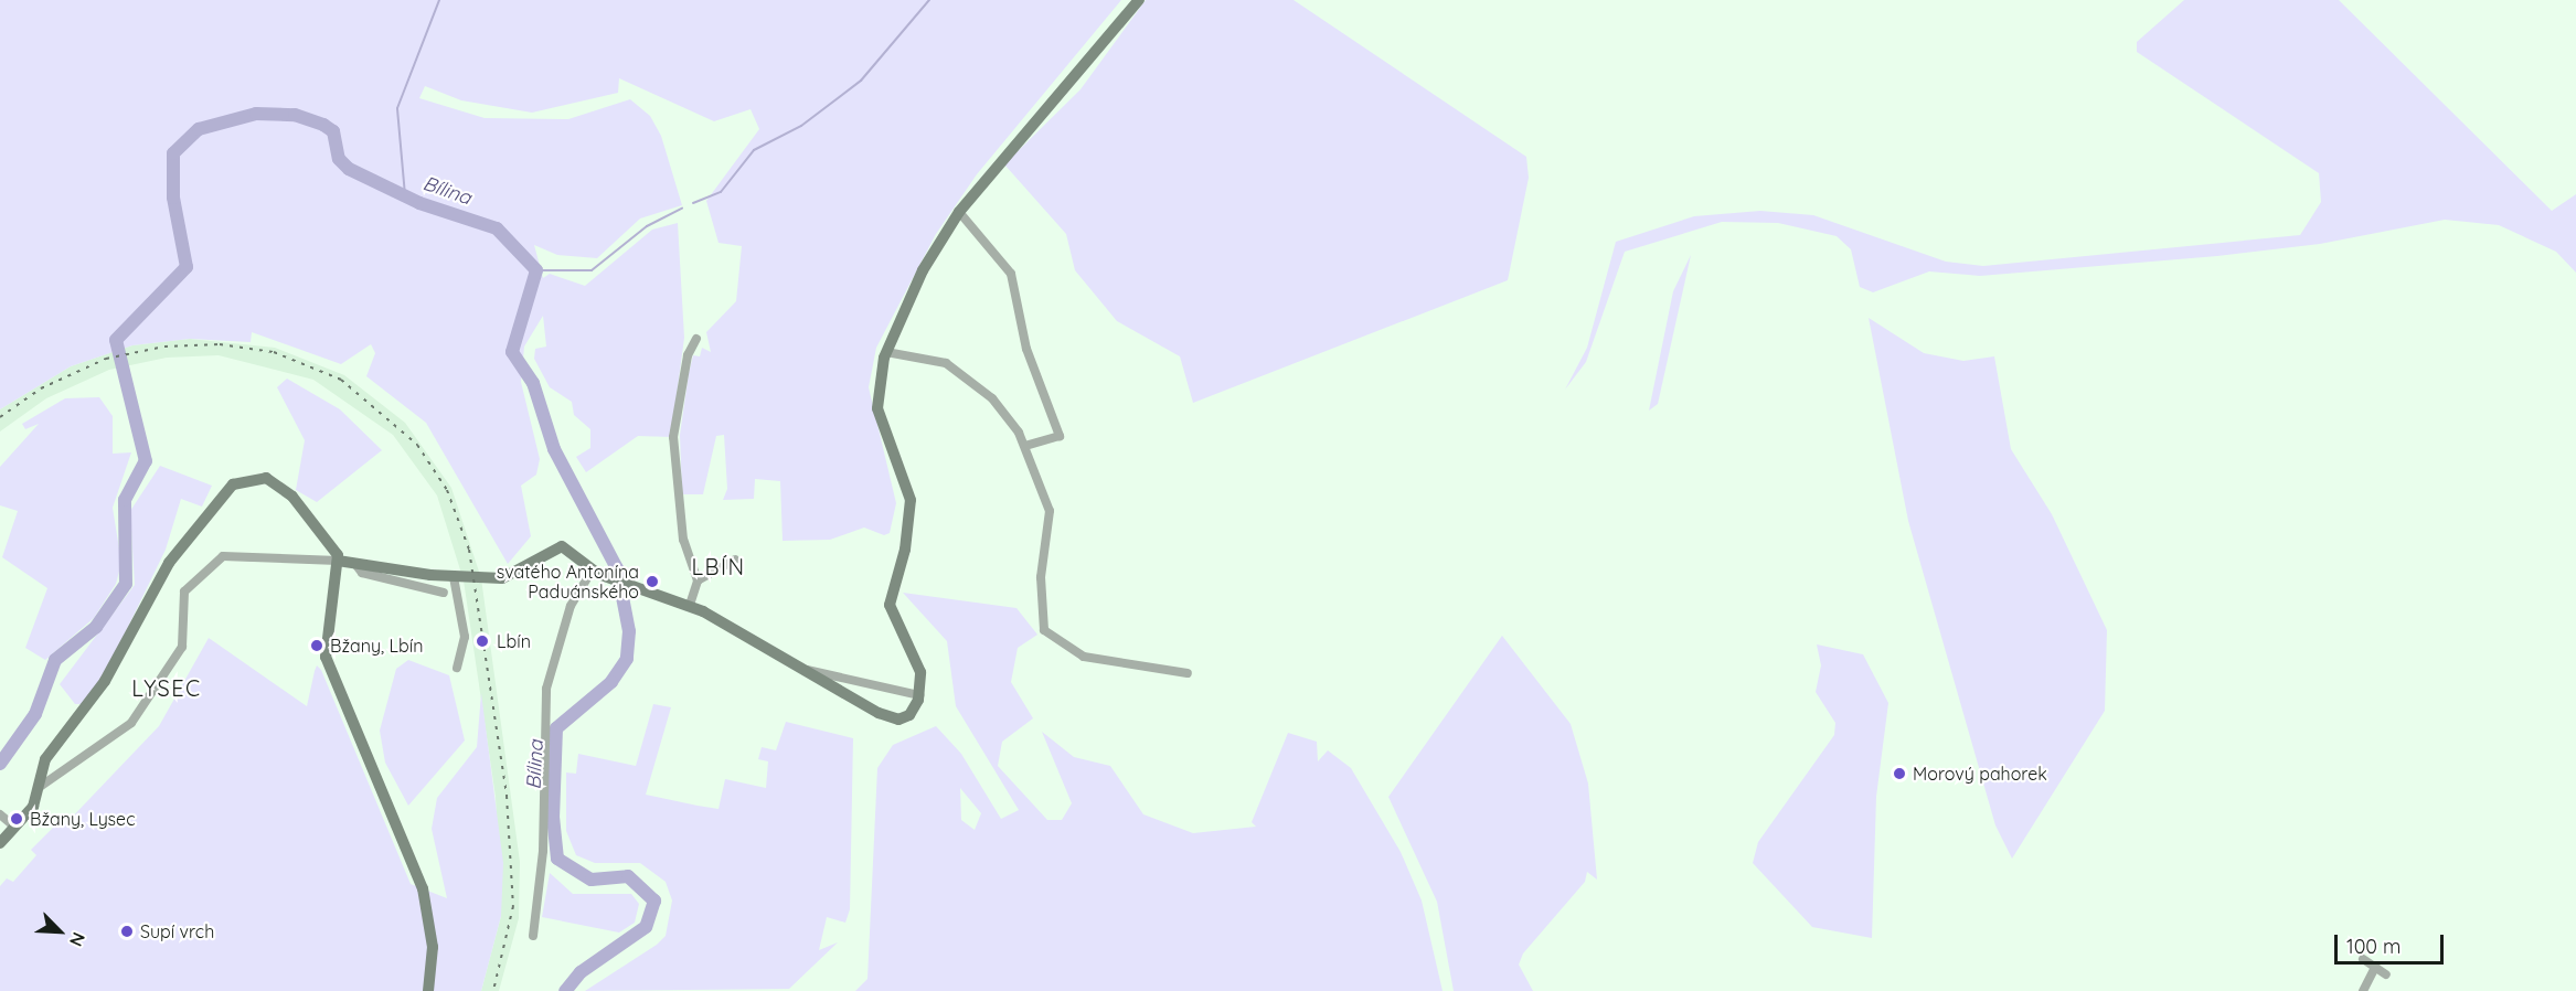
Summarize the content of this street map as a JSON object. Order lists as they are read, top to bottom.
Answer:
{
  "districts": ["LBÍN", "LYSEC"],
  "water": ["Bílina"],
  "places": [
    "svatého Antonína Paduánského",
    "Lbín",
    "Bžany, Lbín",
    "Morový pahorek",
    "Bžany, Lysec",
    "Supí vrch"
  ],
  "scale_bar": "100 m",
  "north": "bottom right"
}
